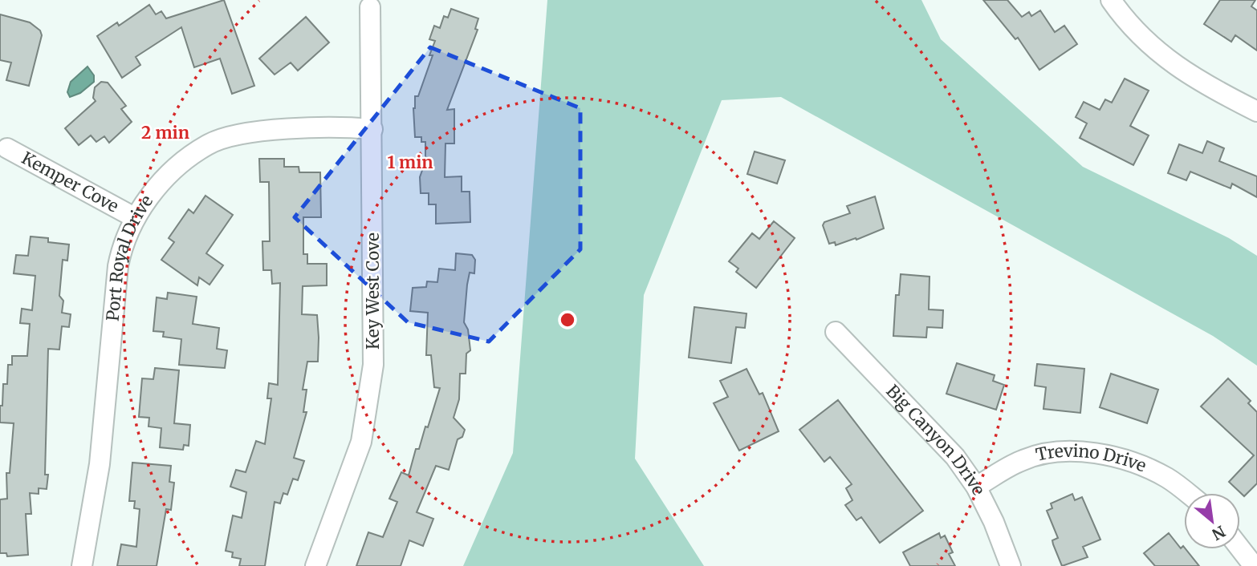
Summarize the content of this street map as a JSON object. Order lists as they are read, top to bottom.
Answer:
{
  "streets": {
    "street": [
      "Kemper Cove",
      "Port Royal Drive",
      "Key West Cove",
      "Big Canyon Drive",
      "Trevino Drive"
    ]
  },
  "crossings": [
    ["Kemper Cove", "Port Royal Drive"],
    ["Port Royal Drive", "Key West Cove"],
    ["Big Canyon Drive", "Trevino Drive"]
  ],
  "north": "bottom right",
  "rings": ["2 min", "1 min"]
}
